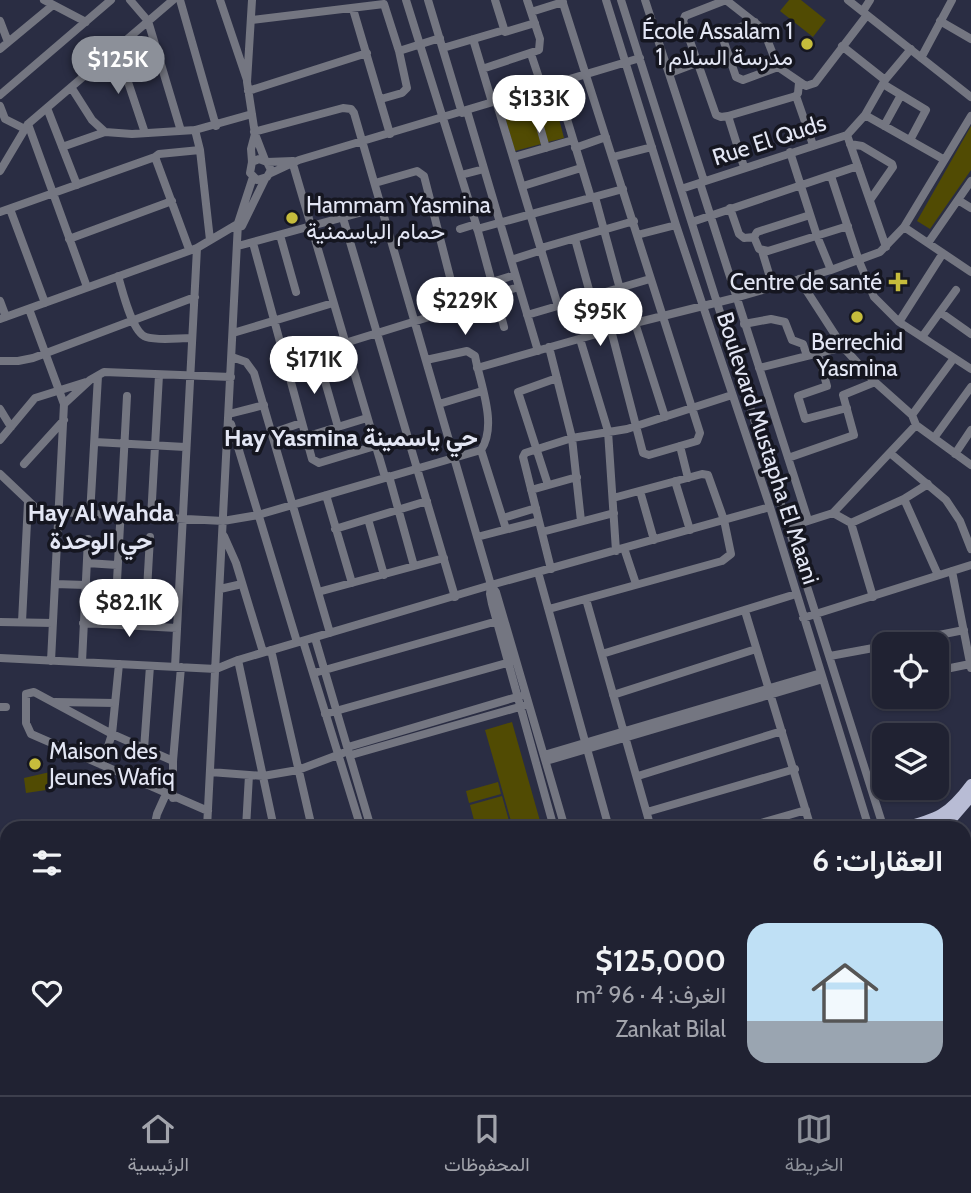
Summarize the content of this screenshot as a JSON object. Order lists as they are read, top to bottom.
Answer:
{
  "streets": {
    "street": ["Rue El Quds", "Boulevard Mustapha El Maani"]
  },
  "crossings": [
    ["Rue El Quds", "Boulevard Mustapha El Maani"]
  ],
  "districts": ["Hay Yasmina حي ياسمينة", "Hay Al Wahda حي الوحدة"],
  "places": {
    "other": [
      "École Assalam 1 مدرسة السلام 1",
      "Hammam Yasmina حمام الياسمنية",
      "Berrechid Yasmina",
      "Maison des Jeunes Wafiq"
    ],
    "health": ["Centre de santé"]
  },
  "page": {
    "price": [
      "$125K",
      "$133K",
      "$229K",
      "$95K",
      "$171K",
      "$82.1K"
    ],
    "heading": "العقارات: 6",
    "list": [
      {
        "name": "$125,000",
        "note": "الغرف: 4 · 96 m² · Zankat Bilal"
      }
    ],
    "tabs": ["الخريطة", "المحفوظات", "الرئيسية"]
  }
}
